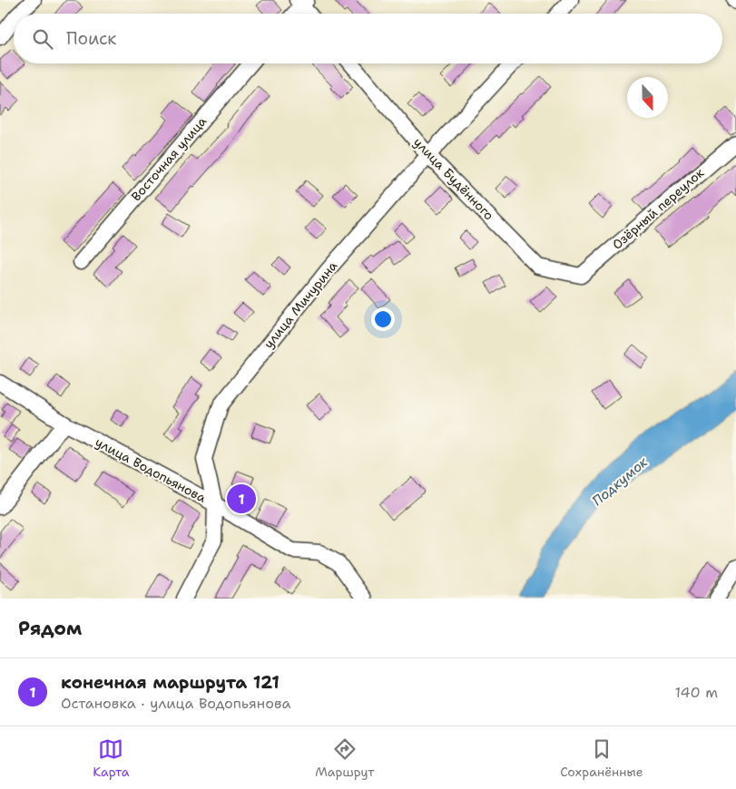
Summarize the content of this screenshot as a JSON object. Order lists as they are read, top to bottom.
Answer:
{
  "streets": {
    "street": [
      "Восточная улица",
      "улица Будённого",
      "Озёрный переулок",
      "улица Мичурина",
      "улица Водопьянова"
    ]
  },
  "crossings": [
    ["улица Будённого", "Озёрный переулок"],
    ["улица Будённого", "улица Мичурина"],
    ["улица Мичурина", "улица Водопьянова"]
  ],
  "water": ["Подкумок"],
  "north": "bottom",
  "page": {
    "search": "Поиск",
    "pins": "1",
    "heading": "Рядом",
    "list": [
      {
        "mark": "1",
        "name": "конечная маршрута 121",
        "note": "Остановка · улица Водопьянова",
        "value": "140 m"
      }
    ],
    "nav": ["Карта", "Маршрут", "Сохранённые"]
  }
}
